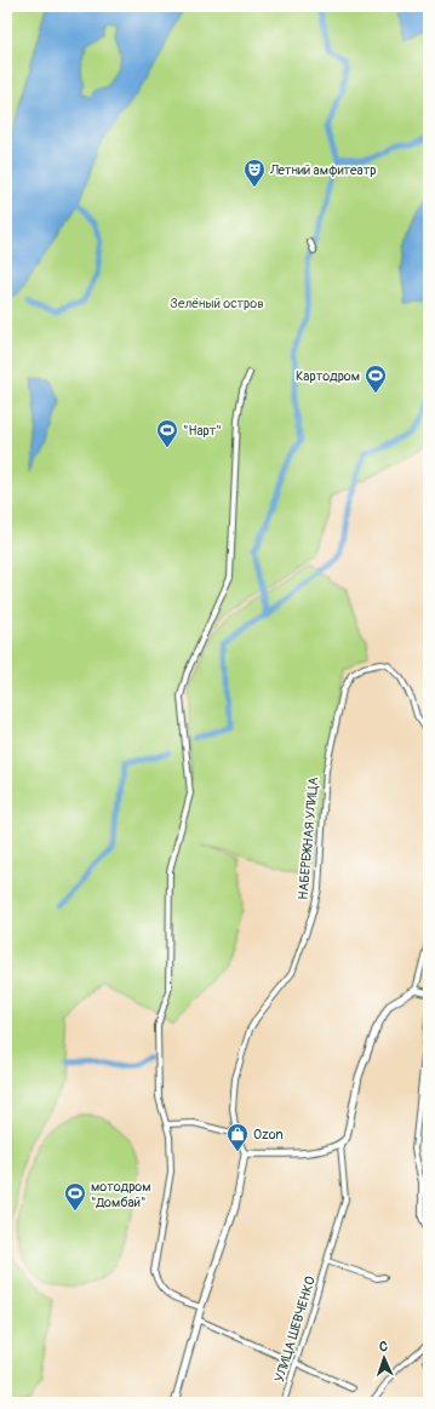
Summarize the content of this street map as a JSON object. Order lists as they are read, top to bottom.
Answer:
{
  "streets": {
    "street": ["НАБЕРЕЖНАЯ УЛИЦА", "УЛИЦА ШЕВЧЕНКО"]
  },
  "parks": ["Зелёный остров"],
  "places": {
    "theatre": ["Летний амфитеатр"],
    "sports": ["Картодром", "\"Нарт\"", "мотодром \"Домбай\""],
    "shop": ["Ozon"]
  },
  "north": "top"
}
